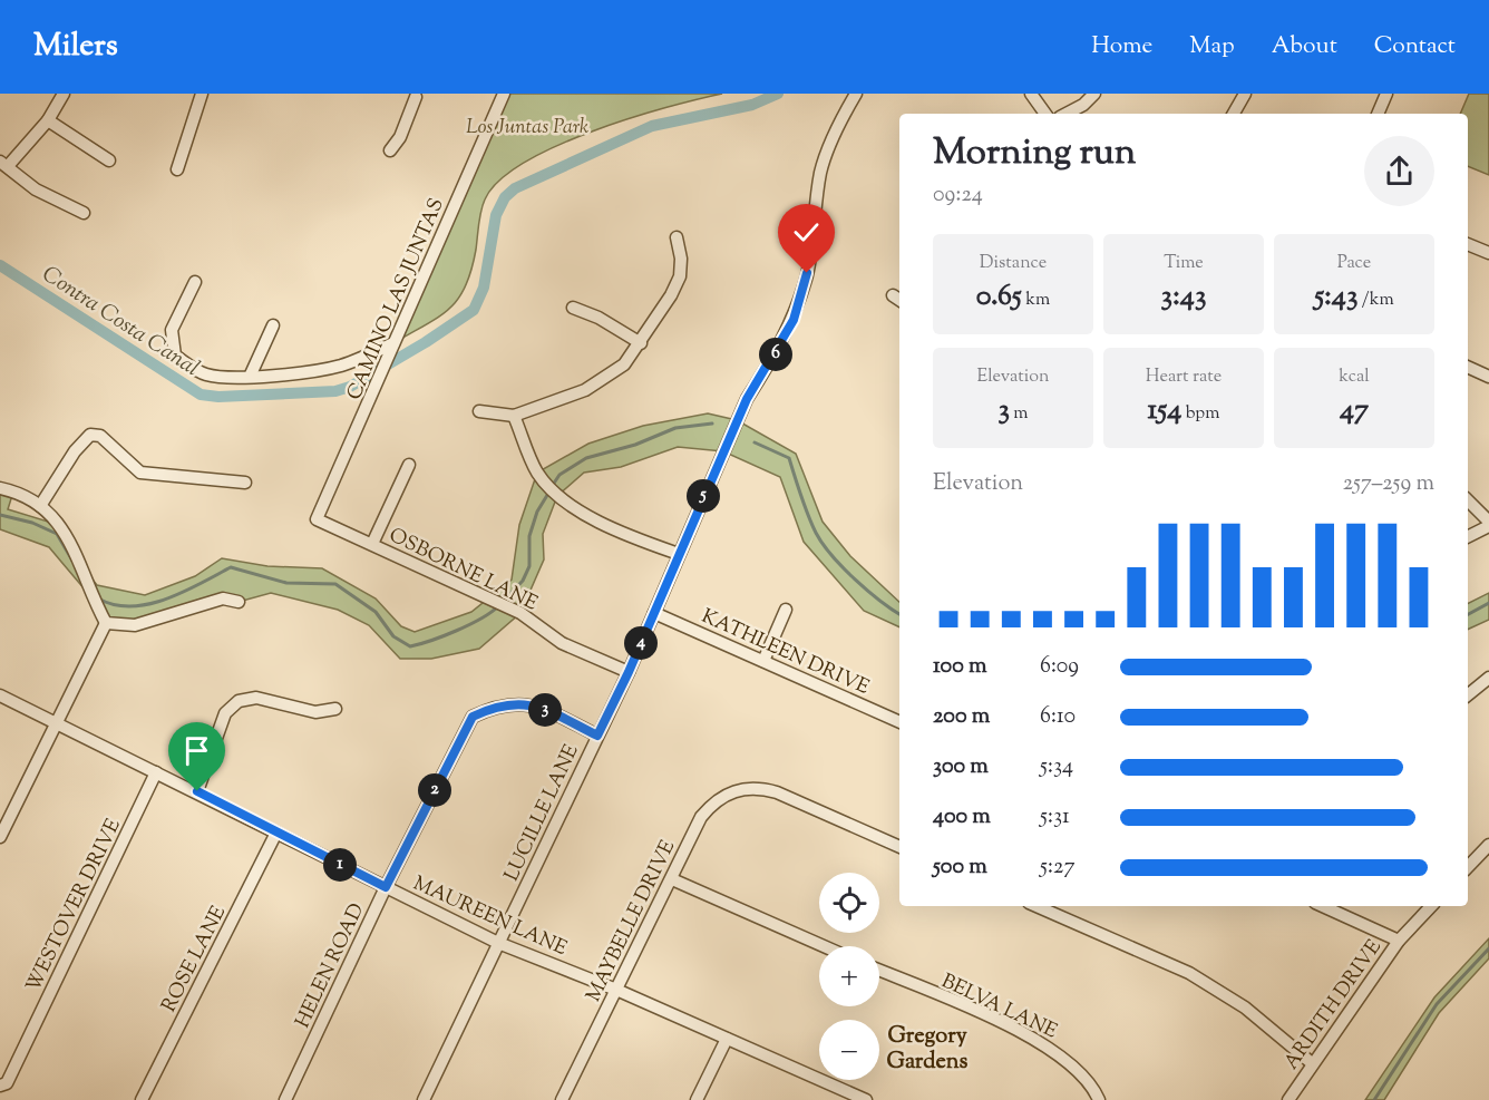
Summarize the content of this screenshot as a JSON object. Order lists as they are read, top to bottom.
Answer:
{
  "streets": {
    "street": [
      "CAMINO LAS JUNTAS",
      "OSBORNE LANE",
      "KATHLEEN DRIVE",
      "LUCILLE LANE",
      "WESTOVER DRIVE",
      "MAUREEN LANE",
      "MAYBELLE DRIVE",
      "ROSE LANE",
      "HELEN ROAD",
      "ARDITH DRIVE",
      "BELVA LANE"
    ]
  },
  "crossings": [
    ["CAMINO LAS JUNTAS", "OSBORNE LANE"],
    ["OSBORNE LANE", "LUCILLE LANE"],
    ["KATHLEEN DRIVE", "LUCILLE LANE"],
    ["LUCILLE LANE", "MAUREEN LANE"],
    ["LUCILLE LANE", "HELEN ROAD"],
    ["WESTOVER DRIVE", "MAUREEN LANE"],
    ["MAUREEN LANE", "MAYBELLE DRIVE"],
    ["MAUREEN LANE", "ROSE LANE"],
    ["MAUREEN LANE", "HELEN ROAD"]
  ],
  "districts": ["Gregory Gardens"],
  "water": ["Contra Costa Canal"],
  "parks": ["Los Juntas Park"],
  "page": {
    "header": "Milers",
    "nav": [
      "Home",
      "Map",
      "About",
      "Contact"
    ],
    "heading": ["Morning run", "09:24"],
    "stats": [
      ["Distance", "0.65 km"],
      ["Time", "3:43"],
      ["Pace", "5:43 /km"],
      ["Elevation", "3 m"],
      ["Heart rate", "154 bpm"],
      ["kcal", "47"]
    ],
    "pins": [
      "6",
      "5",
      "4",
      "3",
      "2",
      "1"
    ],
    "chart": ["Elevation", "257–259 m"],
    "list": [
      {
        "name": "100 m",
        "note": "6:09"
      },
      {
        "name": "200 m",
        "note": "6:10"
      },
      {
        "name": "300 m",
        "note": "5:34"
      },
      {
        "name": "400 m",
        "note": "5:31"
      },
      {
        "name": "500 m",
        "note": "5:27"
      }
    ],
    "map_buttons": ["+", "−"]
  }
}
